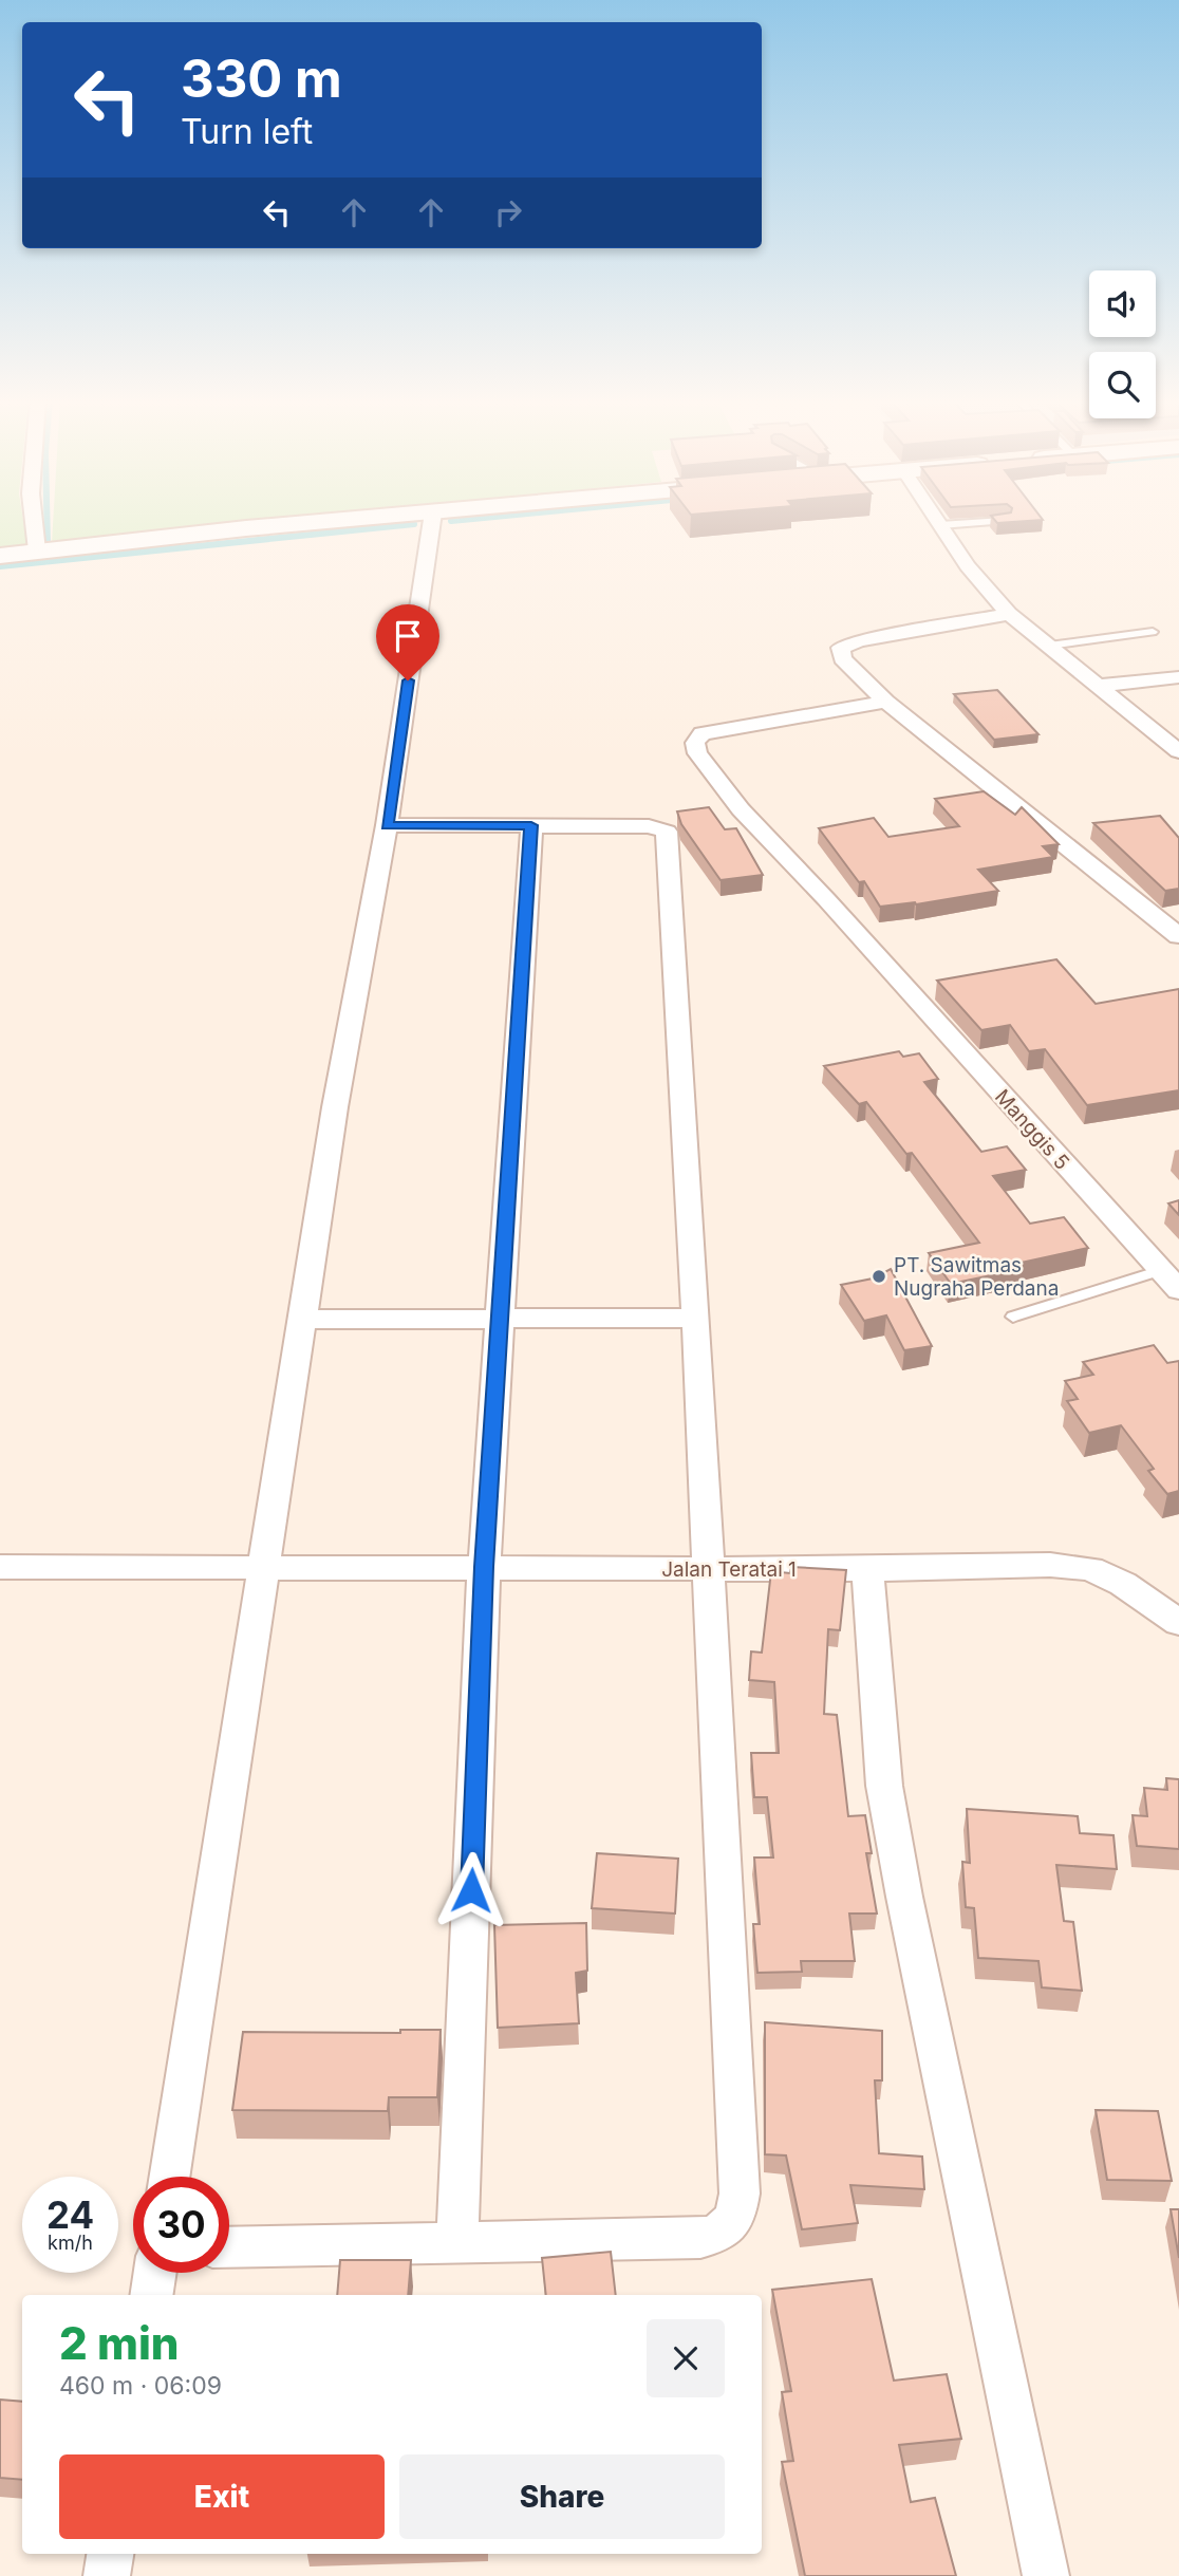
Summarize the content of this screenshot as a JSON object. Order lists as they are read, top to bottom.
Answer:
{
  "streets": {
    "street": ["Manggis 5", "Jalan Teratai 1"]
  },
  "places": ["PT. Sawitmas Nugraha Perdana"],
  "page": {
    "turn": ["330 m", "Turn left"],
    "speed": "24 km/h",
    "limit": "30",
    "heading": ["2 min", "460 m · 06:09"],
    "buttons": ["Exit", "Share"]
  }
}
